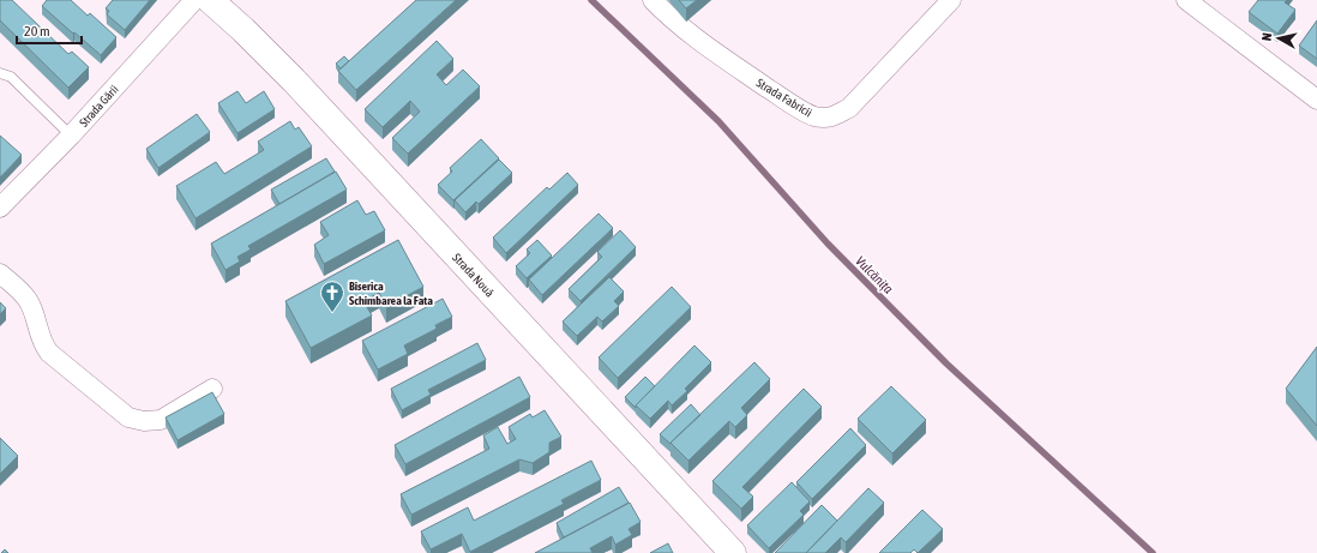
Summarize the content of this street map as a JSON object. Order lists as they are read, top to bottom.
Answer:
{
  "streets": {
    "main road": ["Strada Nouă"],
    "street": ["Strada Fabricii", "Strada Gării"]
  },
  "water": ["Vulcănița"],
  "places": {
    "church": ["Biserica Schimbarea la Fata"]
  },
  "scale_bar": "20 m",
  "north": "left"
}
